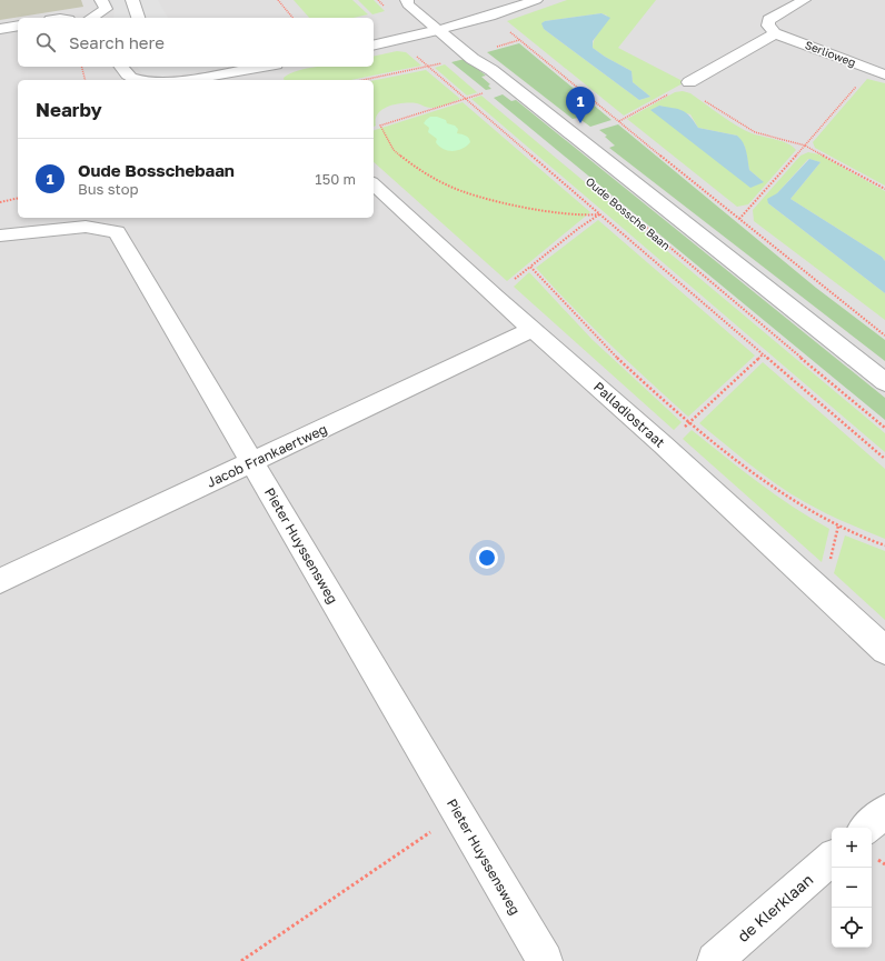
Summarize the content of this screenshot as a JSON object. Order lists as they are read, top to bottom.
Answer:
{
  "streets": {
    "street": [
      "Serlioweg",
      "Oude Bossche Baan",
      "Palladiostraat",
      "Jacob Frankaertweg",
      "Pieter Huyssensweg",
      "de Klerklaan"
    ]
  },
  "crossings": [
    ["Palladiostraat", "Jacob Frankaertweg"],
    ["Jacob Frankaertweg", "Pieter Huyssensweg"]
  ],
  "page": {
    "search": "Search here",
    "heading": "Nearby",
    "pins": "1",
    "list": [
      {
        "mark": "1",
        "name": "Oude Bosschebaan",
        "note": "Bus stop",
        "value": "150 m"
      }
    ],
    "map_buttons": ["+", "−"]
  }
}
